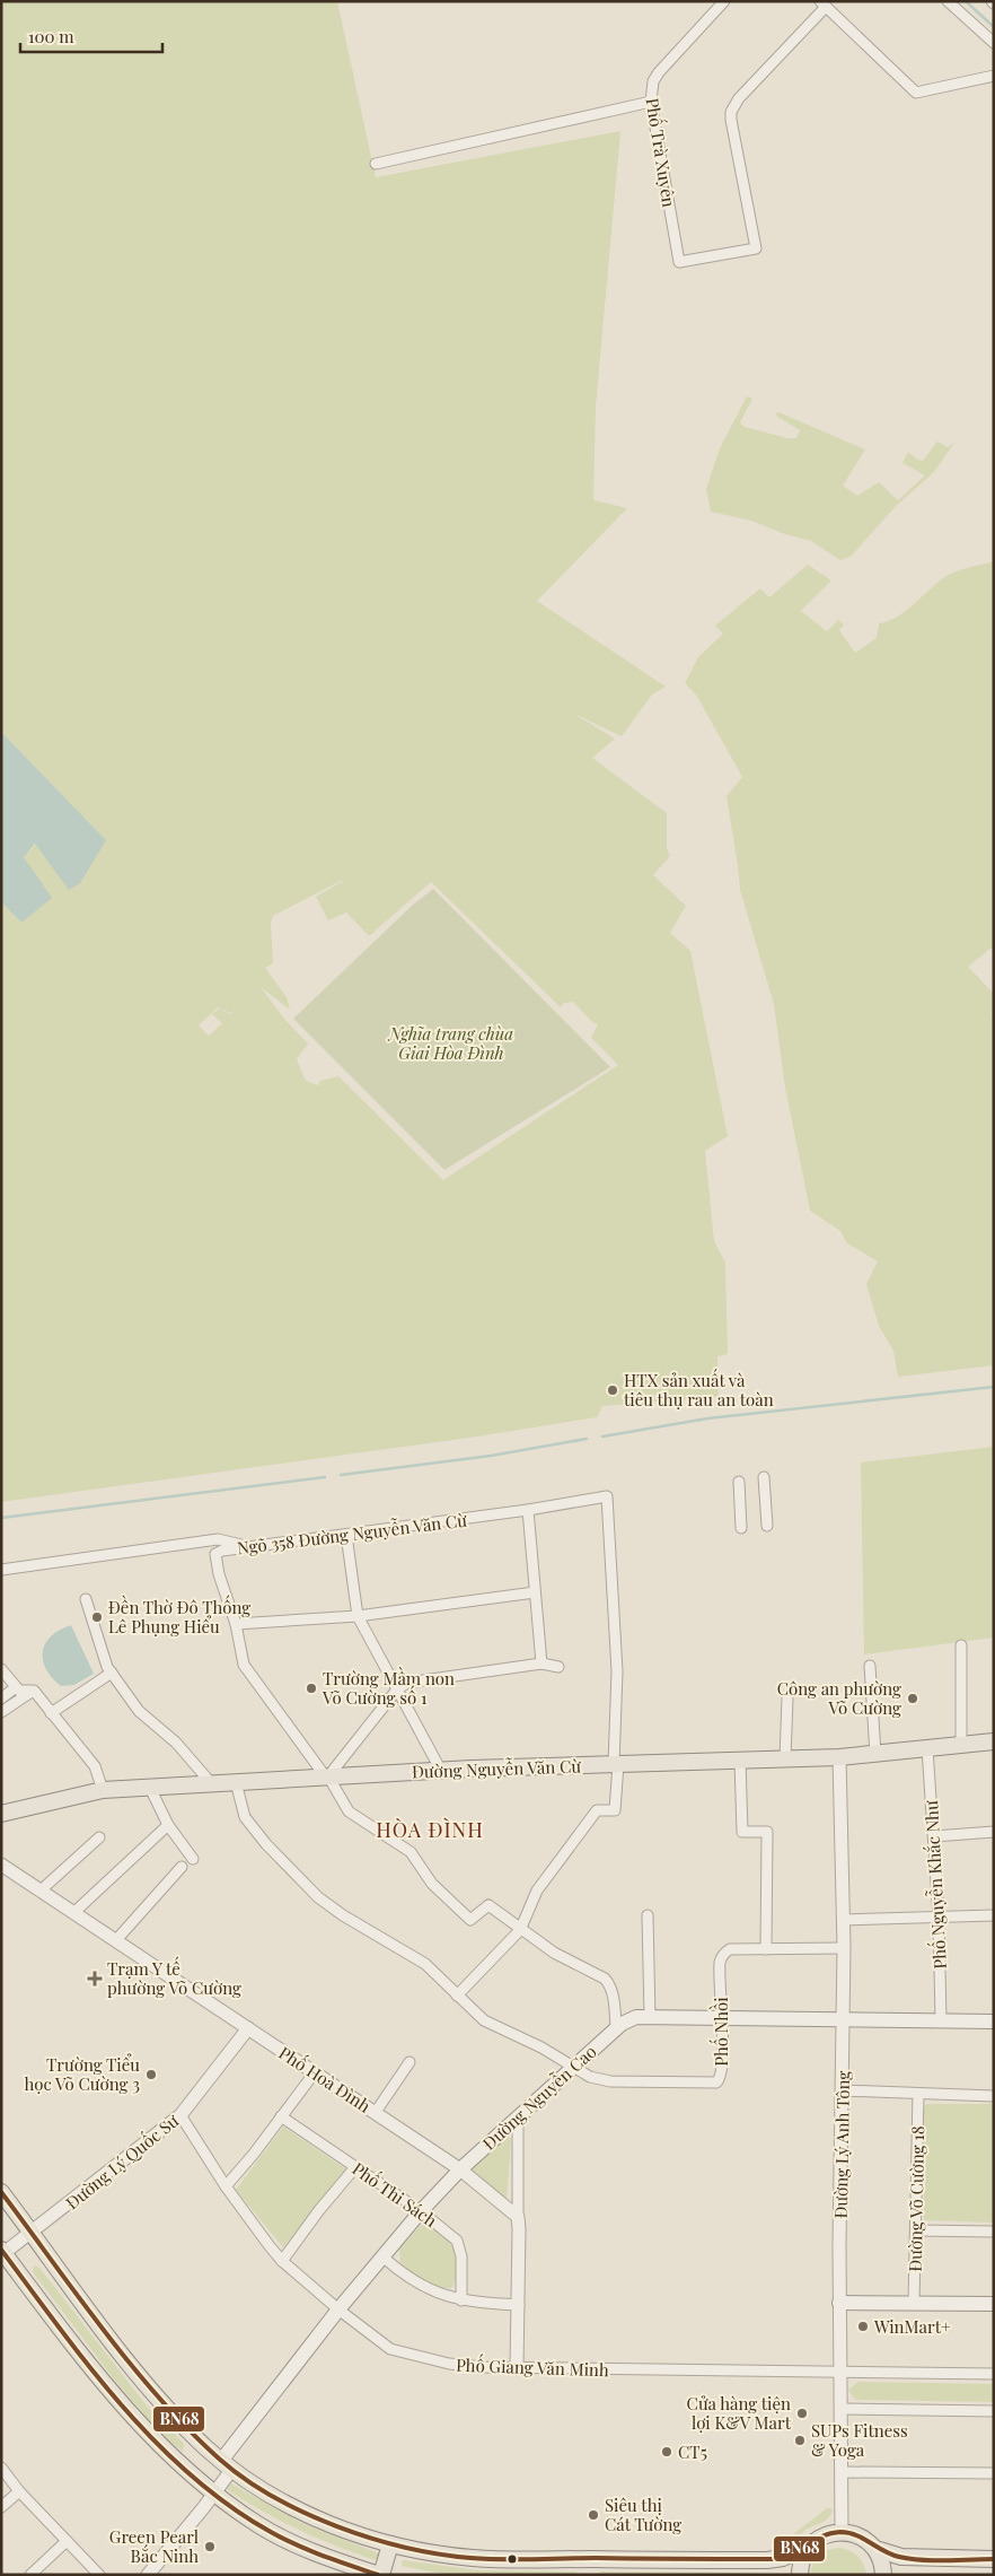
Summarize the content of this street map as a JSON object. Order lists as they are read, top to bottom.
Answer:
{
  "streets": {
    "main road": ["Đường Nguyễn Văn Cừ", "Đường Nguyễn Cao"],
    "street": [
      "Phố Trà Xuyên",
      "Ngõ 358 Đường Nguyễn Văn Cừ",
      "Phố Nguyễn Khắc Như",
      "Phố Nhồi",
      "Phố Hoà Đình",
      "Đường Lý Anh Tông",
      "Đường Lý Quốc Sư",
      "Phố Thi Sách",
      "Đường Võ Cường 18",
      "Phố Giang Văn Minh"
    ]
  },
  "crossings": [
    ["Ngõ 358 Đường Nguyễn Văn Cừ", "Đường Nguyễn Văn Cừ"],
    ["Đường Nguyễn Văn Cừ", "Phố Nguyễn Khắc Như"],
    ["Đường Nguyễn Văn Cừ", "Đường Lý Anh Tông"],
    ["Phố Nguyễn Khắc Như", "Đường Nguyễn Cao"],
    ["Phố Nhồi", "Đường Nguyễn Cao"],
    ["Phố Nhồi", "Đường Lý Anh Tông"],
    ["Phố Hoà Đình", "Đường Nguyễn Cao"],
    ["Phố Hoà Đình", "Đường Lý Quốc Sư"],
    ["Đường Nguyễn Cao", "Đường Lý Anh Tông"],
    ["Đường Nguyễn Cao", "Phố Thi Sách"],
    ["Đường Nguyễn Cao", "Phố Giang Văn Minh"],
    ["Đường Lý Anh Tông", "Phố Giang Văn Minh"],
    ["Đường Lý Quốc Sư", "Phố Giang Văn Minh"]
  ],
  "districts": ["HÒA ĐÌNH"],
  "parks": ["Nghĩa trang chùa Giai Hòa Đình"],
  "places": {
    "other": [
      "HTX sản xuất và tiêu thụ rau an toàn",
      "Đền Thờ Đô Thống Lê Phụng Hiểu",
      "Trường Mầm non Võ Cường số 1",
      "Công an phường Võ Cường",
      "Trường Tiểu học Võ Cường 3",
      "WinMart+",
      "Cửa hàng tiện lợi K&V Mart",
      "SUPs Fitness & Yoga",
      "CT5",
      "Siêu thị Cát Tường",
      "Green Pearl Bắc Ninh"
    ],
    "health": ["Trạm Y tế phường Võ Cường"]
  },
  "lines": ["transit line BN68"],
  "scale_bar": "100 m"
}
